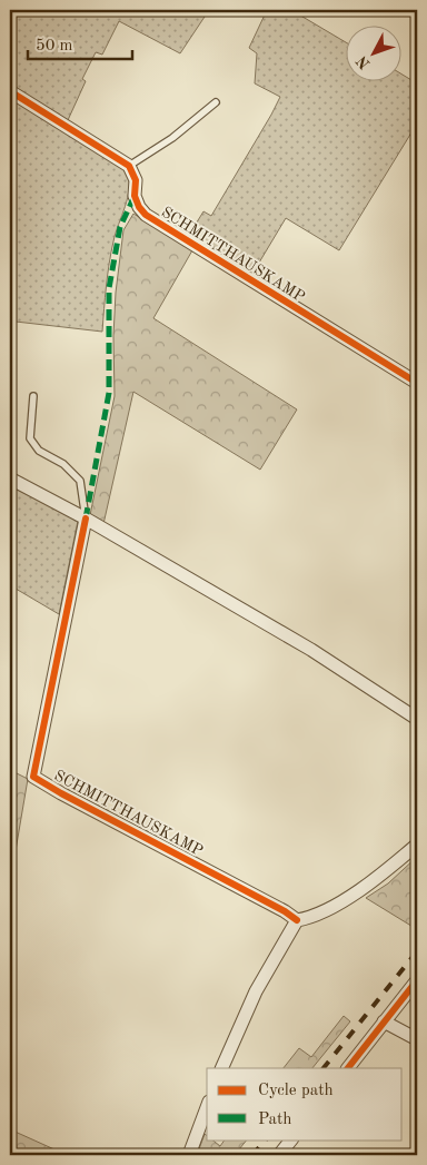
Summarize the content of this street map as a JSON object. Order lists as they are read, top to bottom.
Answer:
{
  "streets": {
    "street": ["SCHMITTHAUSKAMP"]
  },
  "legend": ["Cycle path", "Path"],
  "scale_bar": "50 m",
  "north": "bottom left"
}
